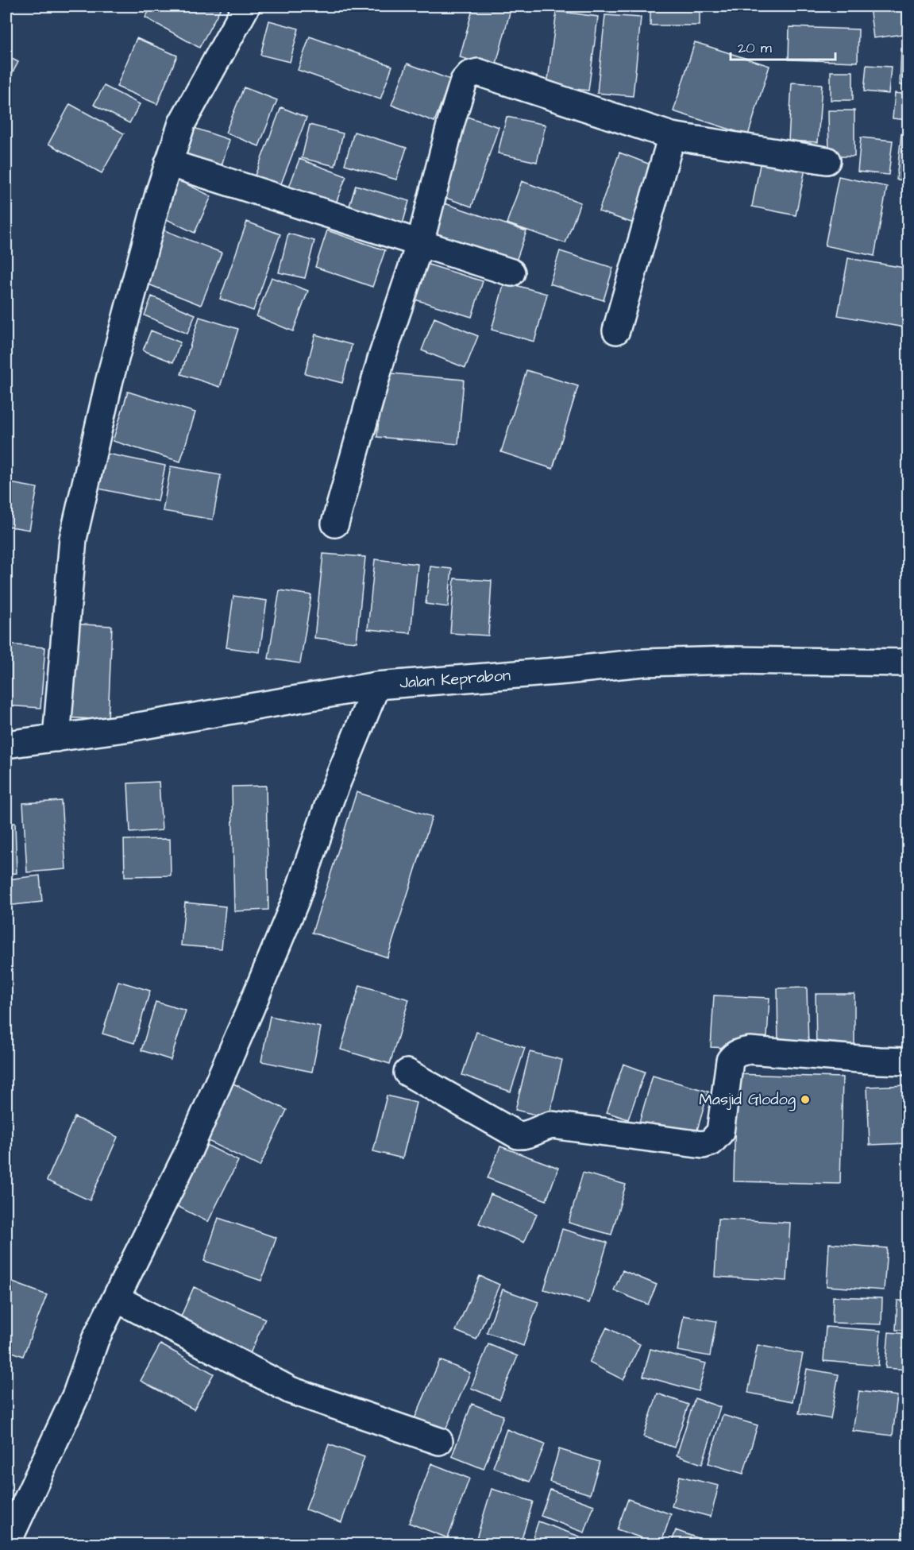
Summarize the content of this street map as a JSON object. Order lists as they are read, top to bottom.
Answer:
{
  "streets": {
    "street": ["Jalan Keprabon"]
  },
  "places": ["Masjid Glodog"],
  "scale_bar": "20 m"
}
